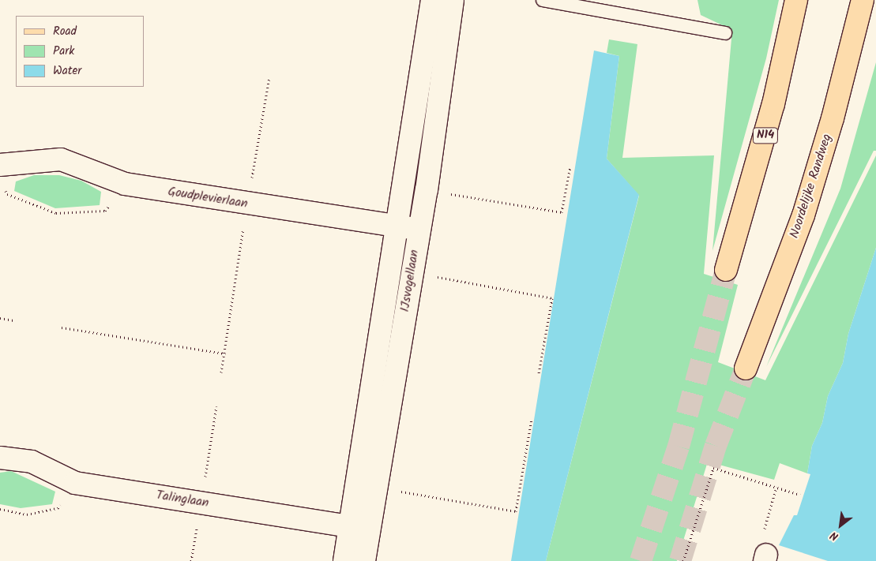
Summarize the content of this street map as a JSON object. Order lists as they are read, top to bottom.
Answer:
{
  "streets": {
    "main road": ["N14", "Noordelijke Randweg"],
    "street": ["Goudplevierlaan", "IJsvogellaan", "Talinglaan"]
  },
  "crossings": [
    ["Goudplevierlaan", "IJsvogellaan"],
    ["IJsvogellaan", "Talinglaan"]
  ],
  "legend": ["Road", "Park", "Water"],
  "north": "bottom left"
}
